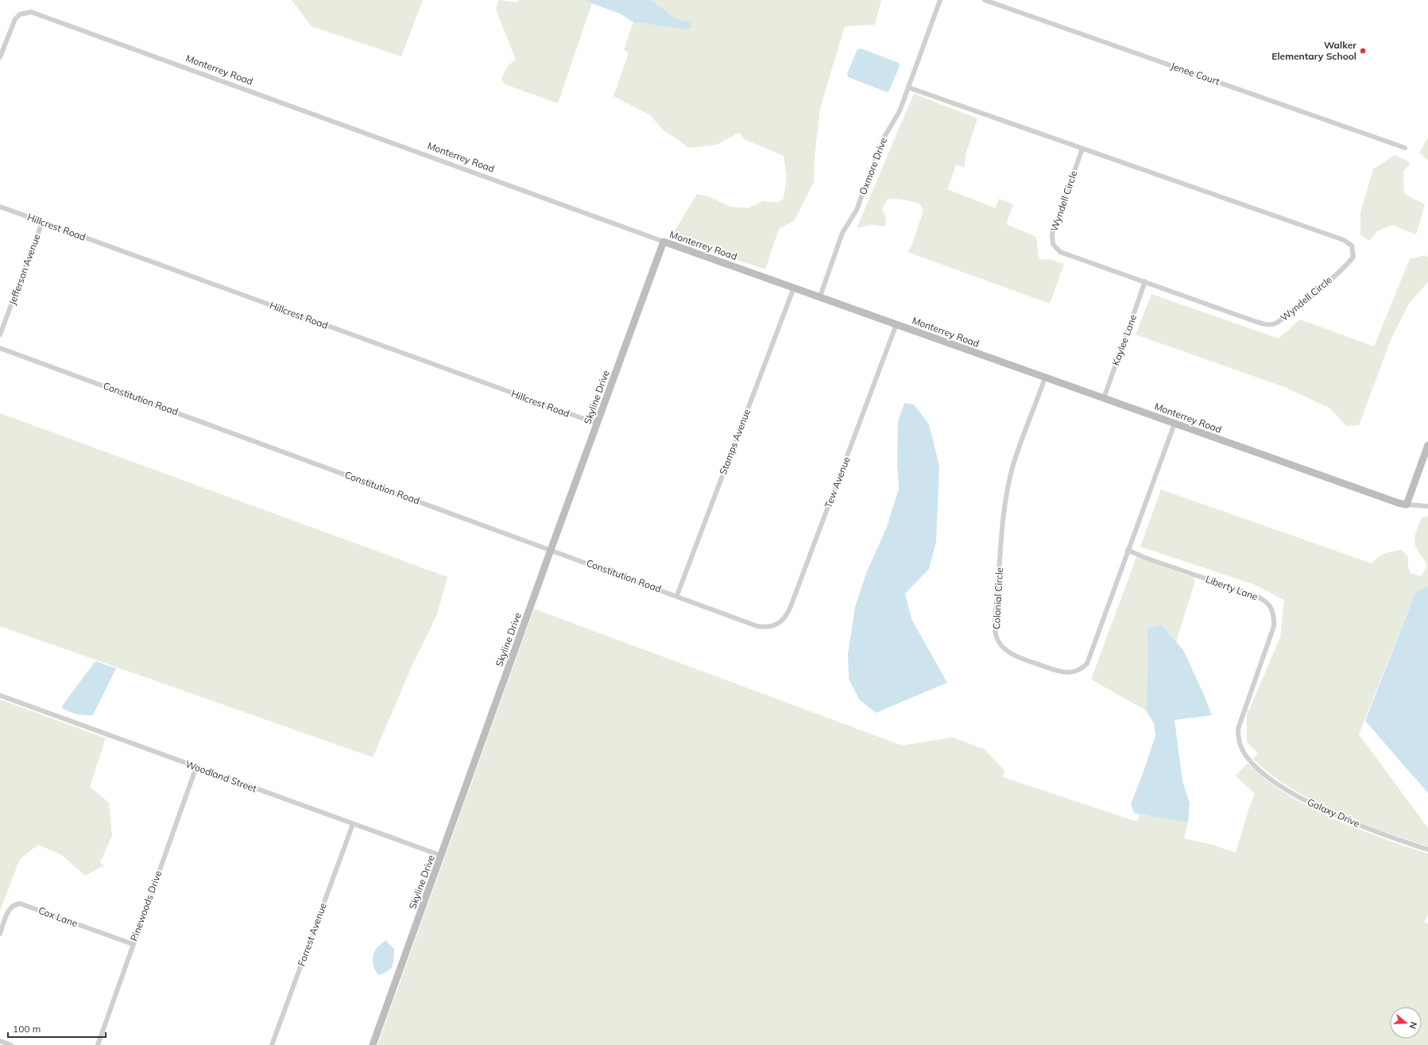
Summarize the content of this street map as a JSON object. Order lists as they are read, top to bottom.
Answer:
{
  "streets": {
    "street": [
      "Monterrey Road",
      "Jenee Court",
      "Oxmore Drive",
      "Wyndell Circle",
      "Hillcrest Road",
      "Jefferson Avenue",
      "Kaylee Lane",
      "Skyline Drive",
      "Constitution Road",
      "Stamps Avenue",
      "Tew Avenue",
      "Liberty Lane",
      "Colonial Circle",
      "Woodland Street",
      "Galaxy Drive",
      "Pinewoods Drive",
      "Cox Lane",
      "Forrest Avenue"
    ]
  },
  "crossings": [
    ["Monterrey Road", "Oxmore Drive"],
    ["Monterrey Road", "Kaylee Lane"],
    ["Monterrey Road", "Skyline Drive"],
    ["Monterrey Road", "Stamps Avenue"],
    ["Monterrey Road", "Tew Avenue"],
    ["Monterrey Road", "Colonial Circle"],
    ["Oxmore Drive", "Wyndell Circle"],
    ["Wyndell Circle", "Kaylee Lane"],
    ["Hillcrest Road", "Jefferson Avenue"],
    ["Hillcrest Road", "Skyline Drive"],
    ["Skyline Drive", "Constitution Road"],
    ["Skyline Drive", "Woodland Street"],
    ["Constitution Road", "Stamps Avenue"],
    ["Constitution Road", "Tew Avenue"],
    ["Liberty Lane", "Colonial Circle"],
    ["Liberty Lane", "Galaxy Drive"],
    ["Woodland Street", "Pinewoods Drive"],
    ["Woodland Street", "Forrest Avenue"],
    ["Pinewoods Drive", "Cox Lane"]
  ],
  "places": ["Walker Elementary School"],
  "scale_bar": "100 m",
  "north": "right"
}
